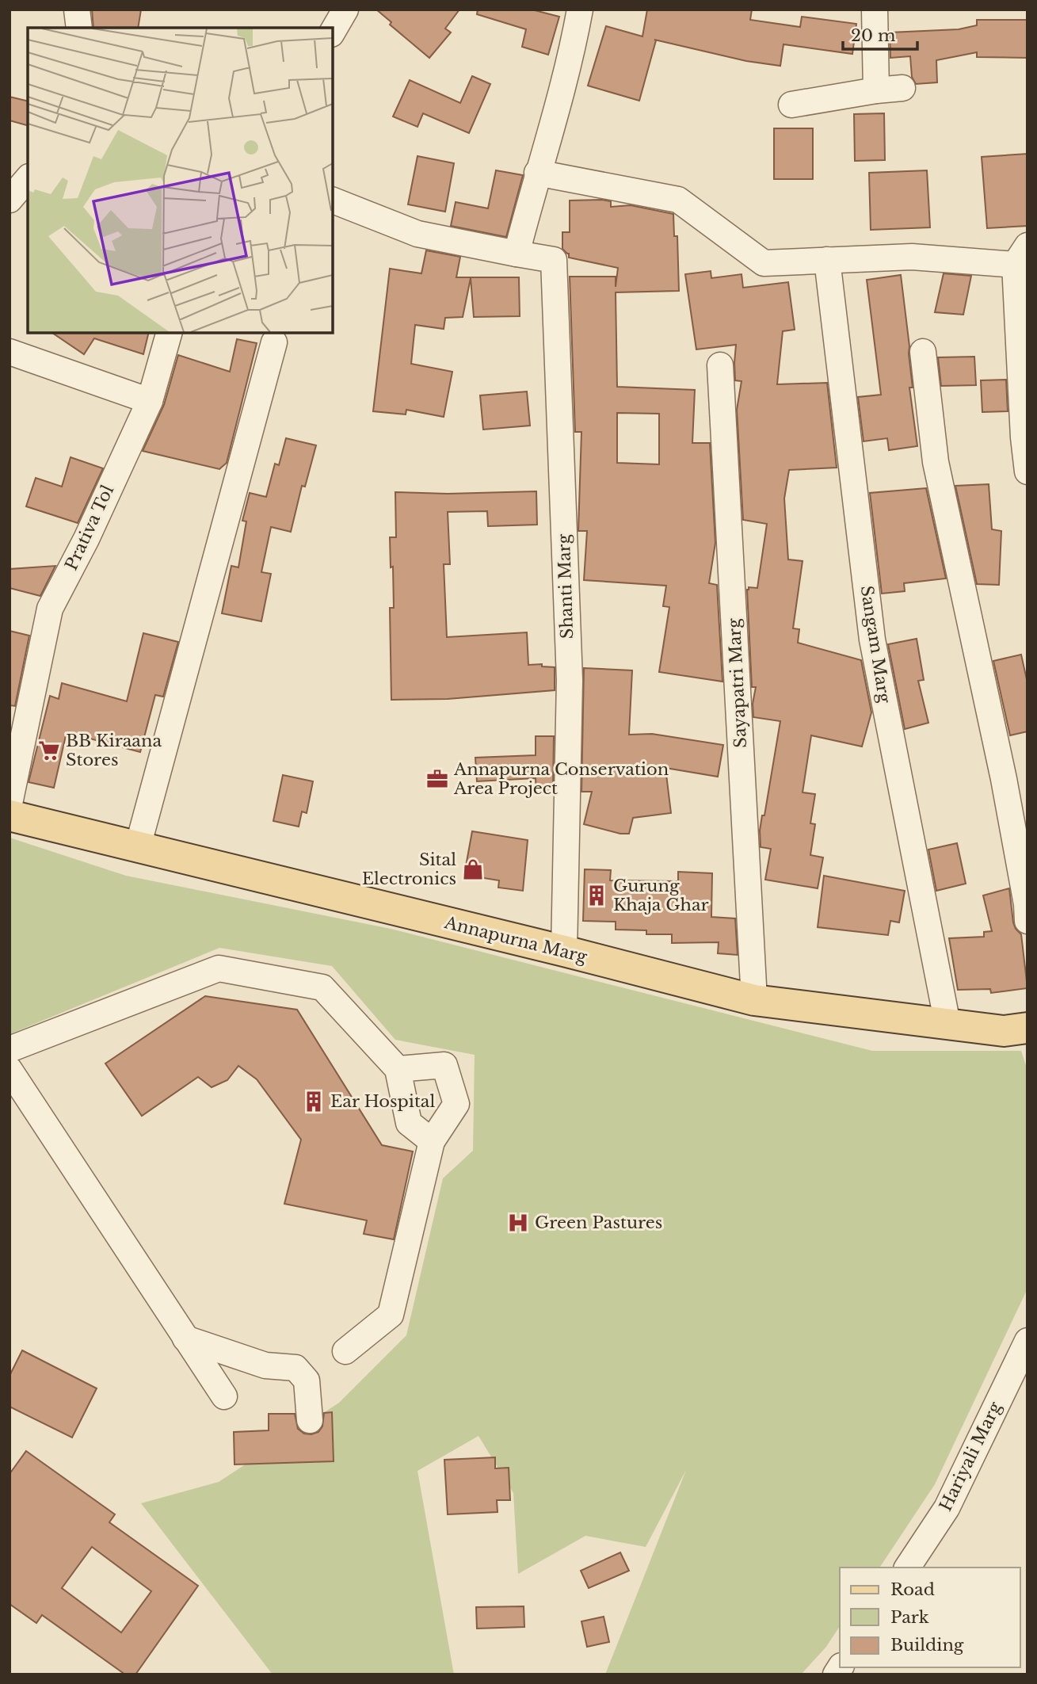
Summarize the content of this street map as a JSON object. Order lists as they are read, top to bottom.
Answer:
{
  "streets": {
    "main road": ["Annapurna Marg"],
    "street": [
      "Prativa Tol",
      "Shanti Marg",
      "Sangam Marg",
      "Sayapatri Marg",
      "Hariyali Marg"
    ]
  },
  "crossings": [
    ["Shanti Marg", "Annapurna Marg"],
    ["Sangam Marg", "Annapurna Marg"],
    ["Sayapatri Marg", "Annapurna Marg"]
  ],
  "places": {
    "supermarket": ["BB Kiraana Stores"],
    "office": ["Annapurna Conservation Area Project"],
    "shop": ["Sital Electronics"],
    "building": ["Gurung Khaja Ghar", "Ear Hospital"],
    "hospital": ["Green Pastures"]
  },
  "legend": ["Road", "Park", "Building"],
  "scale_bar": "20 m"
}
